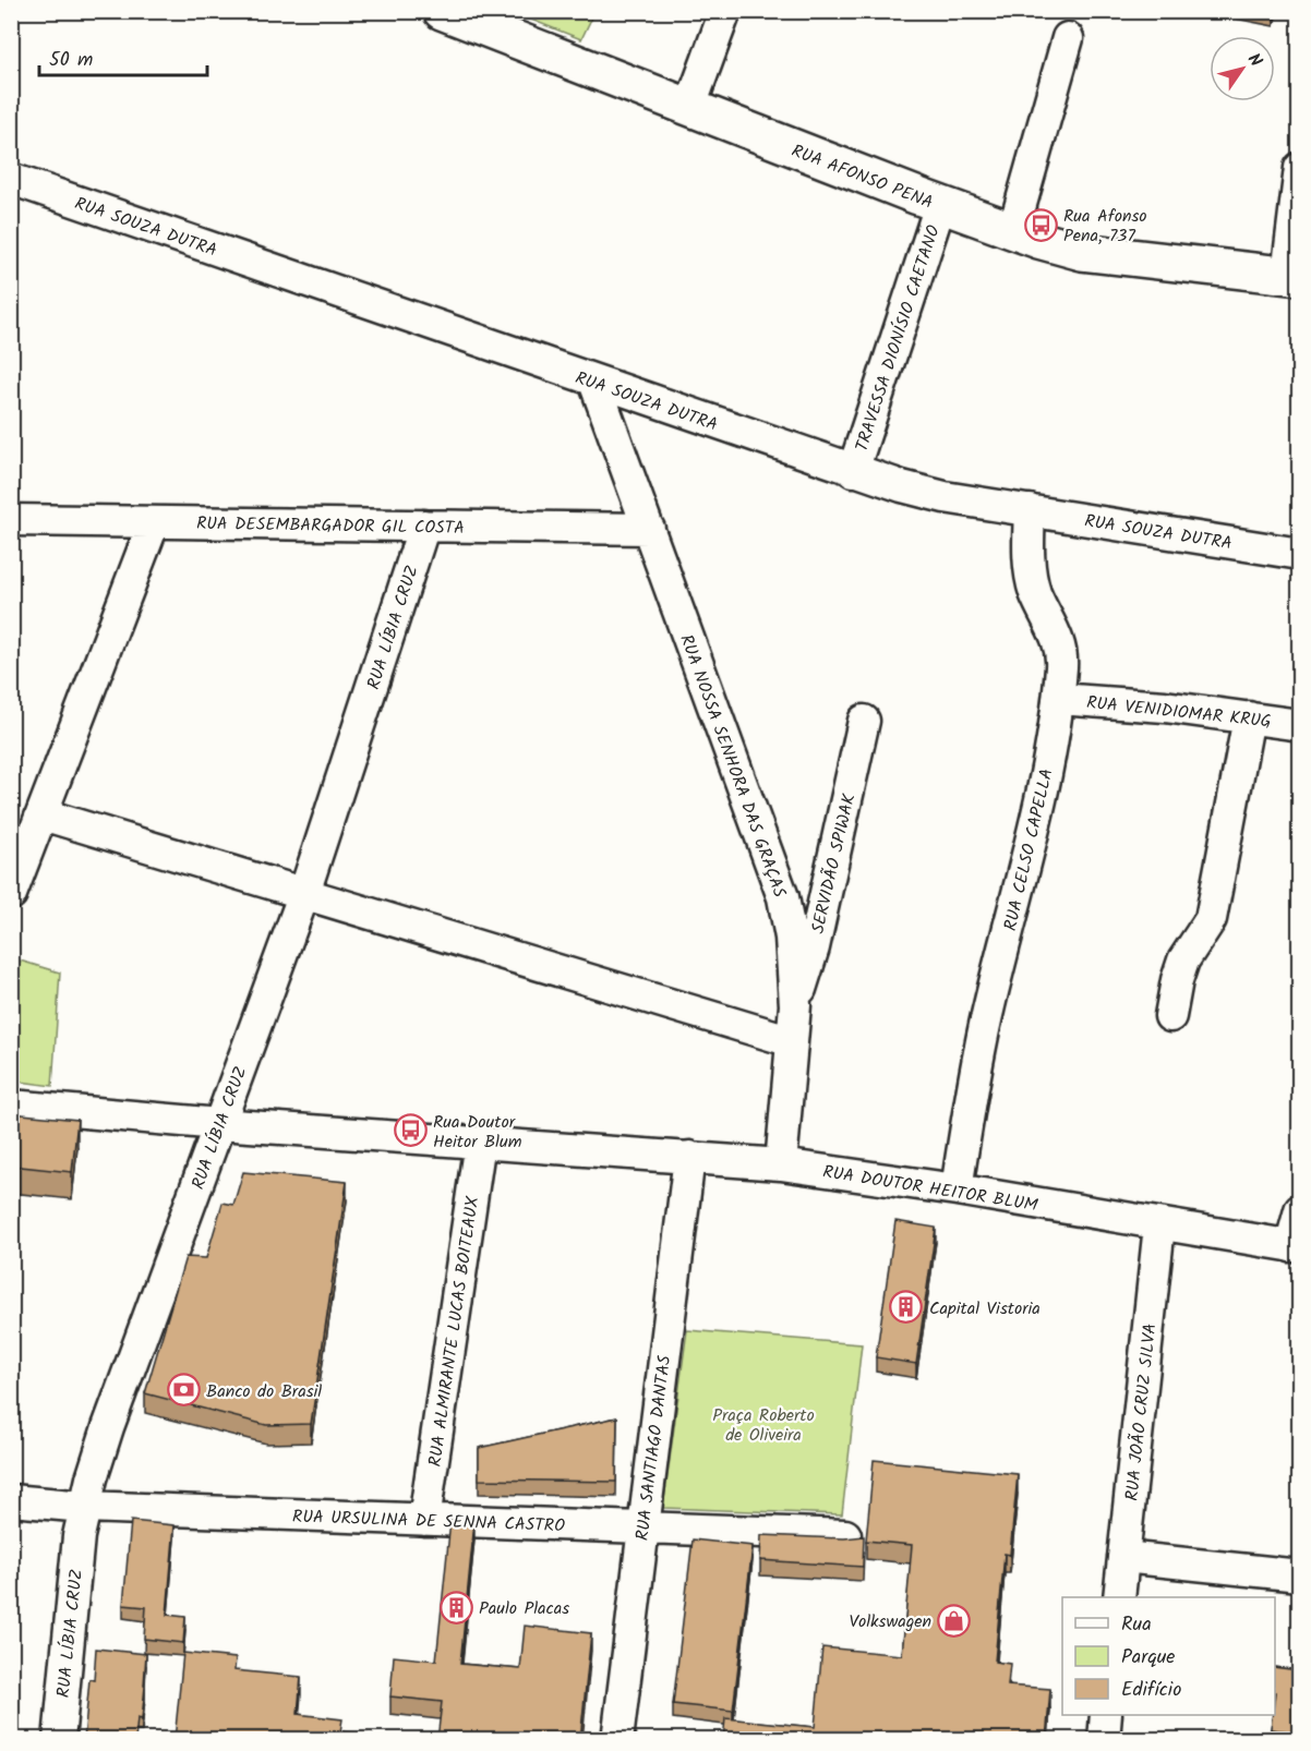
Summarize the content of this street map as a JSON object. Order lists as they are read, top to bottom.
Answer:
{
  "streets": {
    "main road": ["RUA AFONSO PENA"],
    "street": [
      "RUA SOUZA DUTRA",
      "TRAVESSA DIONÍSIO CAETANO",
      "RUA DESEMBARGADOR GIL COSTA",
      "RUA LÍBIA CRUZ",
      "RUA VENIDIOMAR KRUG",
      "RUA NOSSA SENHORA DAS GRAÇAS",
      "RUA CELSO CAPELLA",
      "SERVIDÃO SPIWAK",
      "RUA DOUTOR HEITOR BLUM",
      "RUA ALMIRANTE LUCAS BOITEAUX",
      "RUA JOÃO CRUZ SILVA",
      "RUA SANTIAGO DANTAS",
      "RUA URSULINA DE SENNA CASTRO"
    ]
  },
  "crossings": [
    ["RUA AFONSO PENA", "TRAVESSA DIONÍSIO CAETANO"],
    ["RUA SOUZA DUTRA", "TRAVESSA DIONÍSIO CAETANO"],
    ["RUA SOUZA DUTRA", "RUA NOSSA SENHORA DAS GRAÇAS"],
    ["RUA SOUZA DUTRA", "RUA CELSO CAPELLA"],
    ["RUA DESEMBARGADOR GIL COSTA", "RUA LÍBIA CRUZ"],
    ["RUA DESEMBARGADOR GIL COSTA", "RUA NOSSA SENHORA DAS GRAÇAS"],
    ["RUA LÍBIA CRUZ", "RUA DOUTOR HEITOR BLUM"],
    ["RUA LÍBIA CRUZ", "RUA URSULINA DE SENNA CASTRO"],
    ["RUA VENIDIOMAR KRUG", "RUA CELSO CAPELLA"],
    ["RUA NOSSA SENHORA DAS GRAÇAS", "SERVIDÃO SPIWAK"],
    ["RUA NOSSA SENHORA DAS GRAÇAS", "RUA DOUTOR HEITOR BLUM"],
    ["RUA CELSO CAPELLA", "RUA DOUTOR HEITOR BLUM"],
    ["RUA DOUTOR HEITOR BLUM", "RUA ALMIRANTE LUCAS BOITEAUX"],
    ["RUA DOUTOR HEITOR BLUM", "RUA JOÃO CRUZ SILVA"],
    ["RUA DOUTOR HEITOR BLUM", "RUA SANTIAGO DANTAS"],
    ["RUA ALMIRANTE LUCAS BOITEAUX", "RUA URSULINA DE SENNA CASTRO"],
    ["RUA SANTIAGO DANTAS", "RUA URSULINA DE SENNA CASTRO"]
  ],
  "parks": ["Praça Roberto de Oliveira"],
  "places": {
    "bus stop": ["Rua Afonso Pena, 737", "Rua Doutor Heitor Blum"],
    "building": ["Capital Vistoria", "Paulo Placas"],
    "bank": ["Banco do Brasil"],
    "shop": ["Volkswagen"]
  },
  "legend": ["Rua", "Parque", "Edifício"],
  "scale_bar": "50 m",
  "north": "top right"
}
